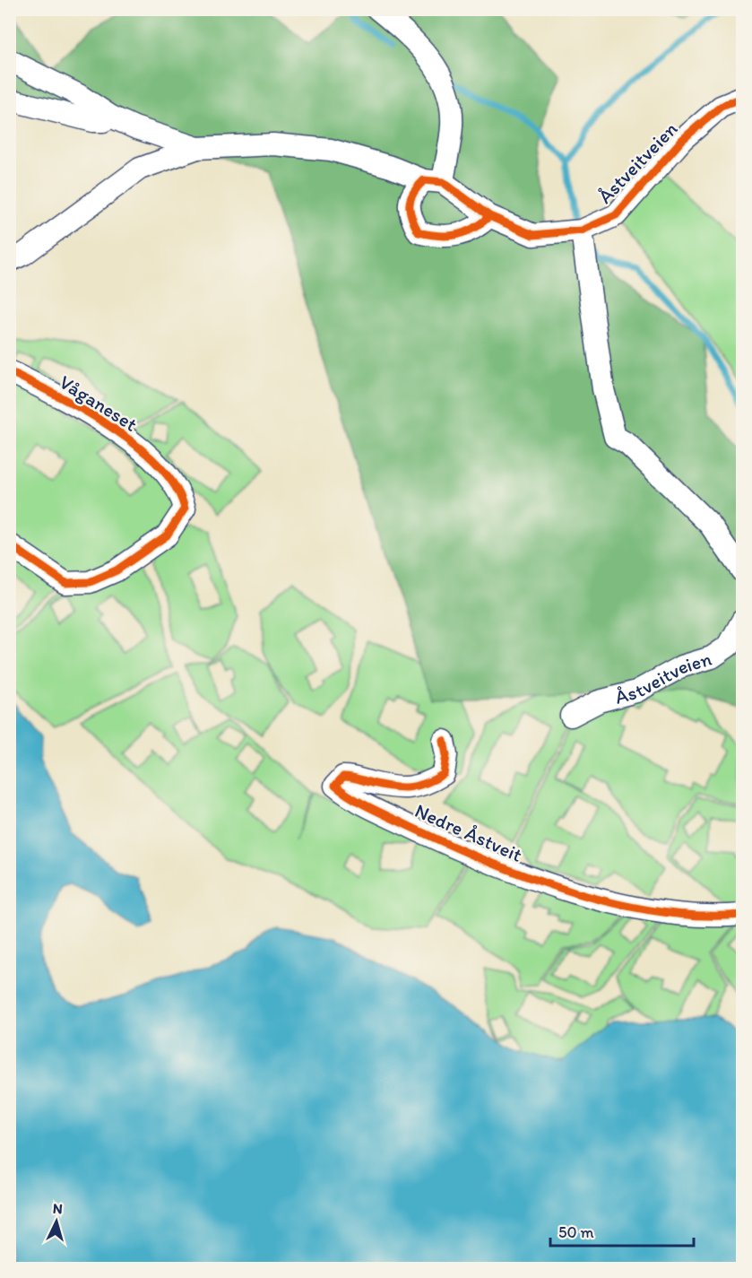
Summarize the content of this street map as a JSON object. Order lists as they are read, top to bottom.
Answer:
{
  "streets": {
    "street": ["Åstveitveien", "Våganeset", "Nedre Åstveit"]
  },
  "scale_bar": "50 m",
  "north": "top"
}
